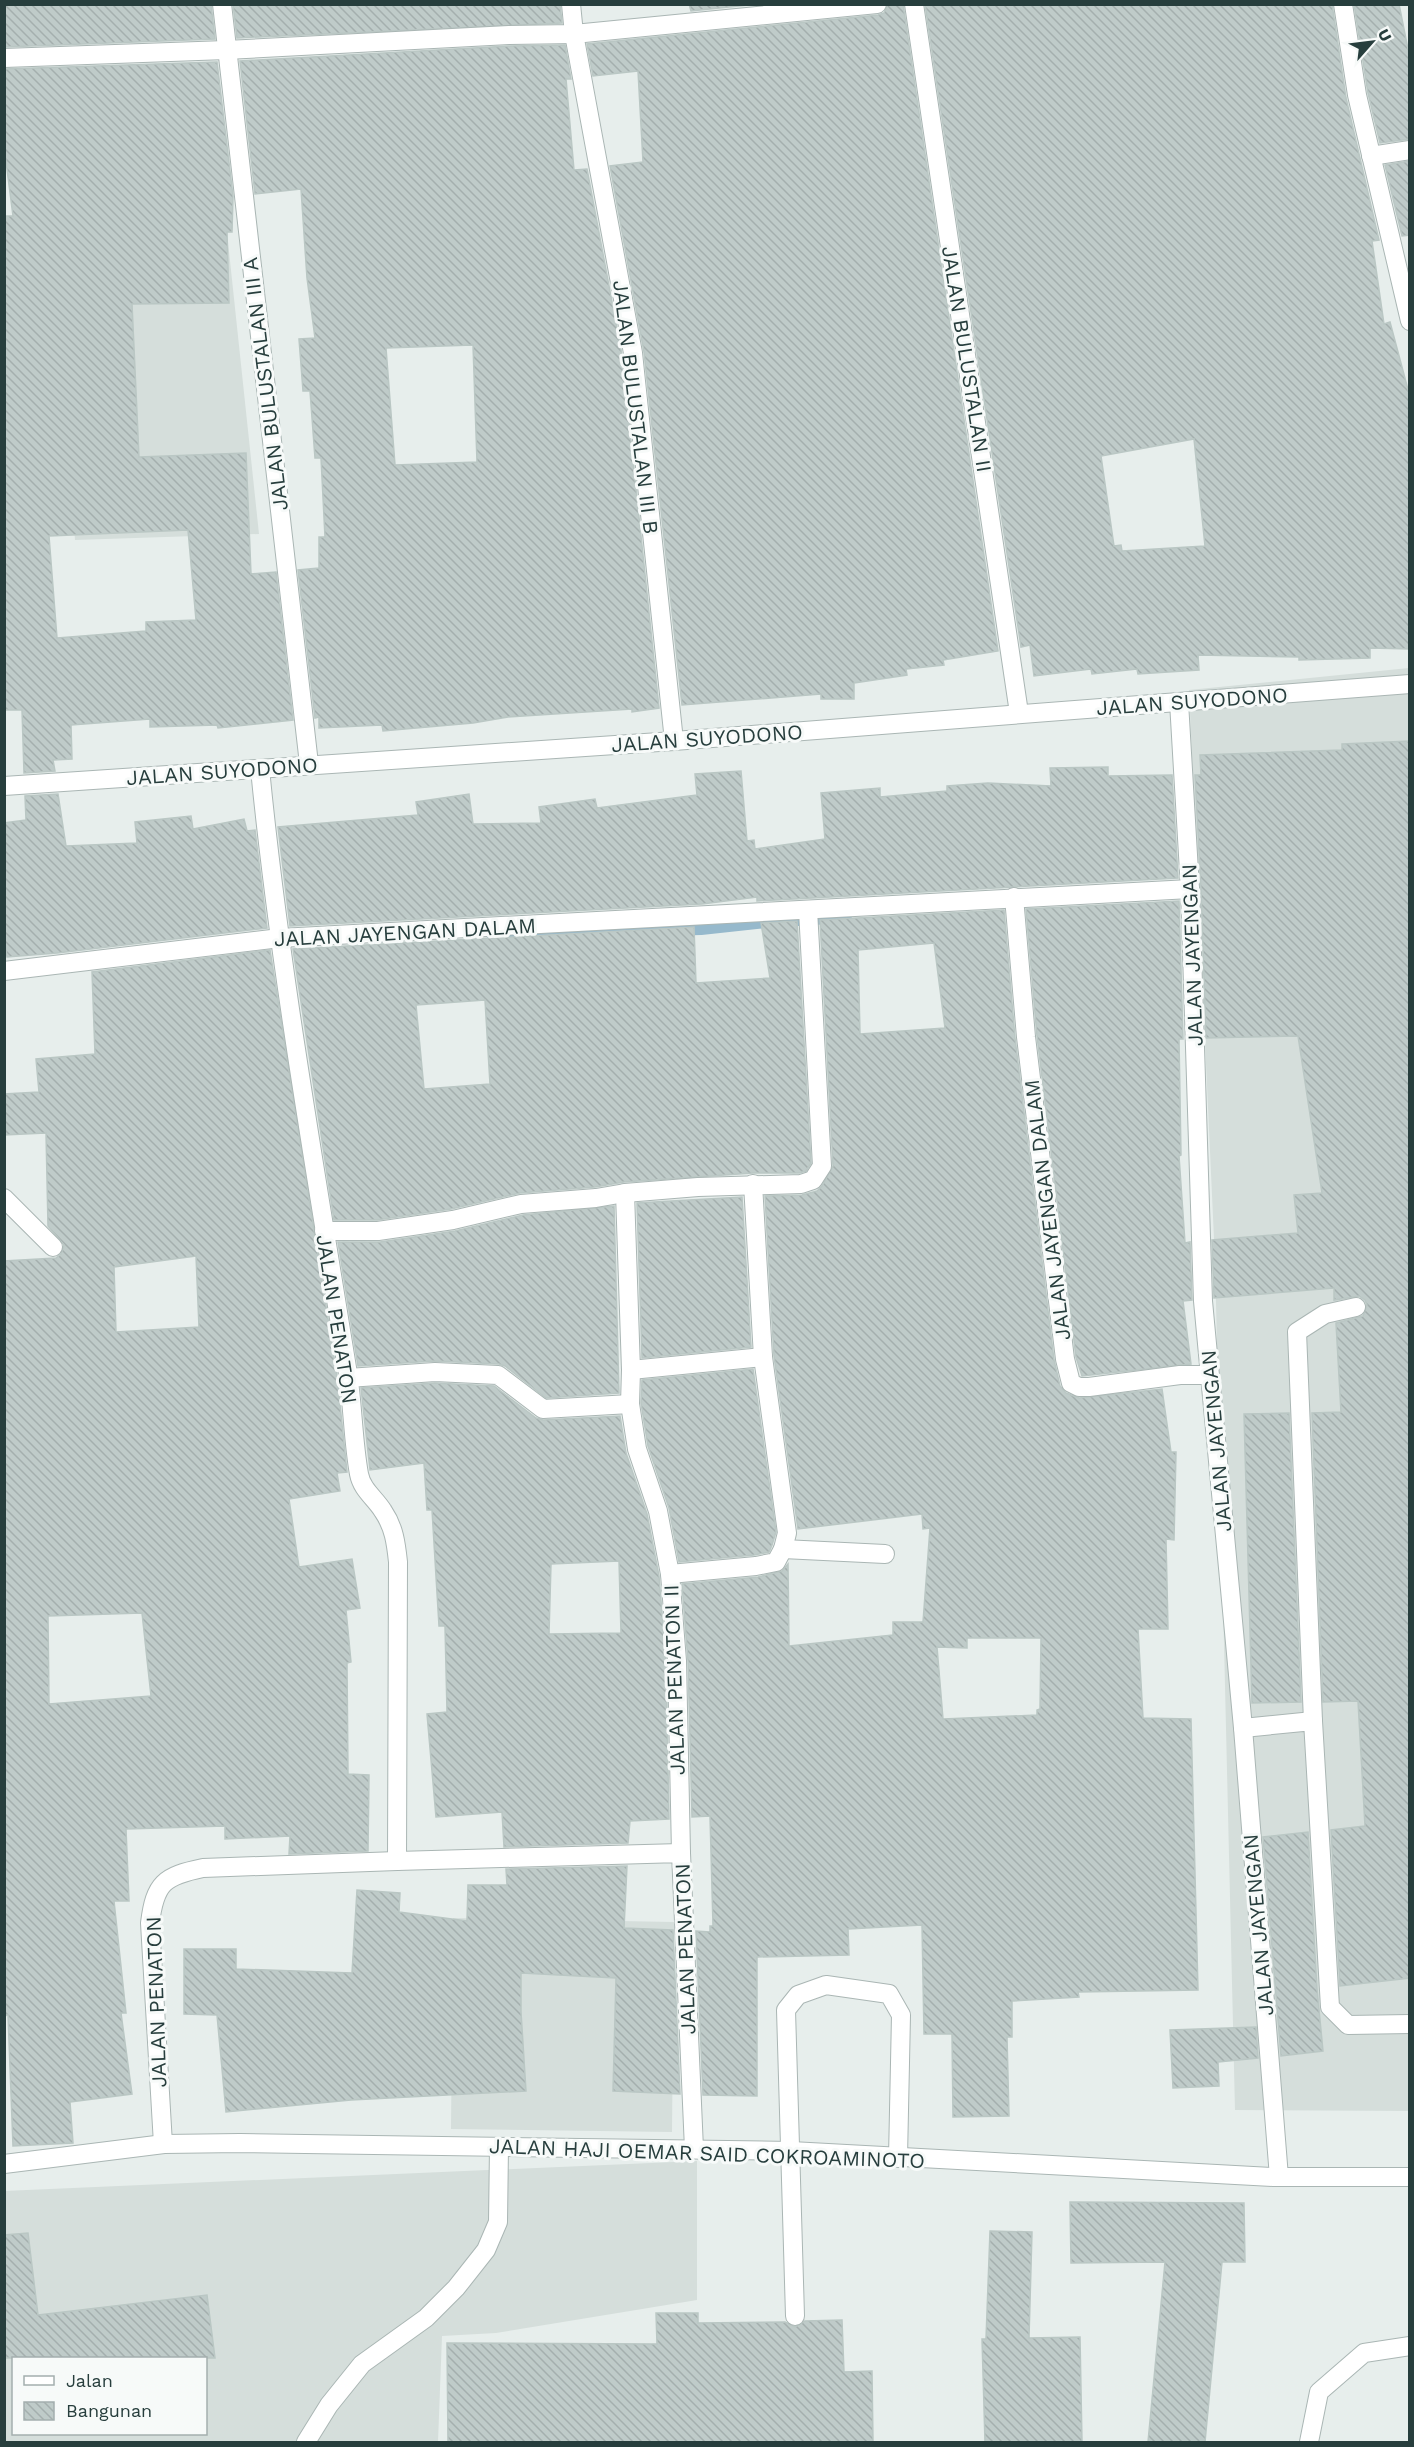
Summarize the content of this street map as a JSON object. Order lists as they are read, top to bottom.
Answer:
{
  "streets": {
    "street": [
      "JALAN BULUSTALAN II",
      "JALAN BULUSTALAN III A",
      "JALAN BULUSTALAN III B",
      "JALAN SUYODONO",
      "JALAN JAYENGAN DALAM",
      "JALAN JAYENGAN",
      "JALAN PENATON",
      "JALAN PENATON II",
      "JALAN HAJI OEMAR SAID COKROAMINOTO"
    ]
  },
  "crossings": [
    ["JALAN BULUSTALAN II", "JALAN SUYODONO"],
    ["JALAN BULUSTALAN III A", "JALAN SUYODONO"],
    ["JALAN BULUSTALAN III B", "JALAN SUYODONO"],
    ["JALAN SUYODONO", "JALAN JAYENGAN"],
    ["JALAN SUYODONO", "JALAN PENATON"],
    ["JALAN JAYENGAN DALAM", "JALAN JAYENGAN"],
    ["JALAN JAYENGAN DALAM", "JALAN PENATON"],
    ["JALAN JAYENGAN", "JALAN HAJI OEMAR SAID COKROAMINOTO"],
    ["JALAN PENATON", "JALAN PENATON II"],
    ["JALAN PENATON", "JALAN HAJI OEMAR SAID COKROAMINOTO"]
  ],
  "legend": ["Jalan", "Bangunan"],
  "north": "top right"
}
